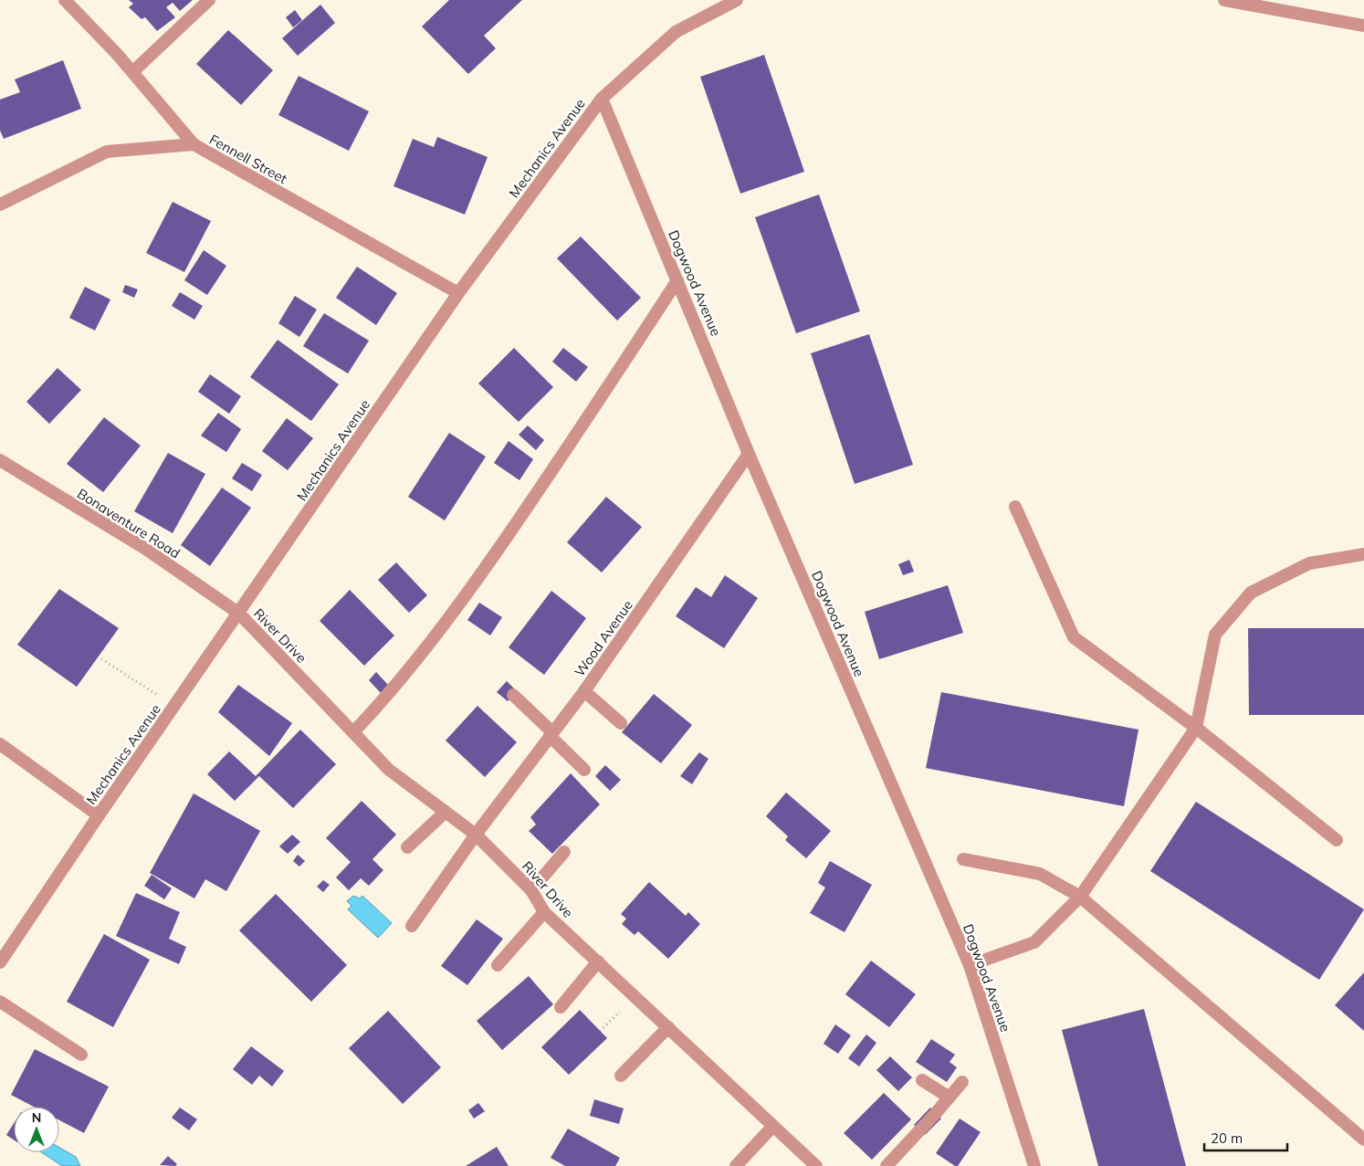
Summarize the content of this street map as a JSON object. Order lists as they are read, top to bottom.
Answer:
{
  "streets": {
    "street": [
      "Mechanics Avenue",
      "Fennell Street",
      "Dogwood Avenue",
      "Bonaventure Road",
      "River Drive",
      "Wood Avenue"
    ]
  },
  "crossings": [
    ["Mechanics Avenue", "Fennell Street"],
    ["Mechanics Avenue", "Dogwood Avenue"],
    ["Mechanics Avenue", "Bonaventure Road"],
    ["Mechanics Avenue", "River Drive"],
    ["Dogwood Avenue", "Wood Avenue"],
    ["Bonaventure Road", "River Drive"],
    ["River Drive", "Wood Avenue"]
  ],
  "scale_bar": "20 m",
  "north": "top"
}
